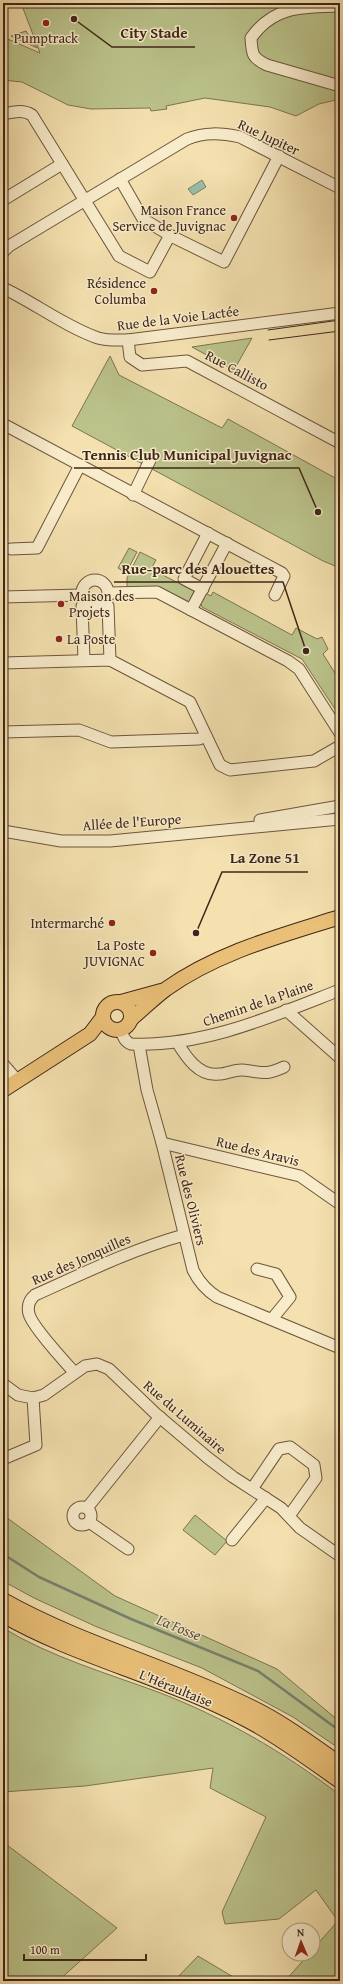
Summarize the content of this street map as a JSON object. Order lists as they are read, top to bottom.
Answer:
{
  "streets": {
    "highway": ["L'Héraultaise"],
    "street": [
      "Rue Jupiter",
      "Rue de la Voie Lactée",
      "Rue Callisto",
      "Allée de l'Europe",
      "Chemin de la Plaine",
      "Rue des Aravis",
      "Rue des Oliviers",
      "Rue des Jonquilles",
      "Rue du Luminaire"
    ]
  },
  "crossings": [
    ["Rue de la Voie Lactée", "Rue Callisto"],
    ["Chemin de la Plaine", "Rue des Oliviers"],
    ["Rue des Aravis", "Rue des Oliviers"],
    ["Rue des Oliviers", "Rue des Jonquilles"],
    ["Rue des Jonquilles", "Rue du Luminaire"]
  ],
  "water": ["La Fosse"],
  "places": [
    "City Stade",
    "Pumptrack",
    "Maison France Service de Juvignac",
    "Résidence Columba",
    "Tennis Club Municipal Juvignac",
    "Maison des Projets",
    "La Poste",
    "Rue-parc des Alouettes",
    "Intermarché",
    "La Zone 51",
    "La Poste JUVIGNAC"
  ],
  "scale_bar": "100 m",
  "north": "top"
}
